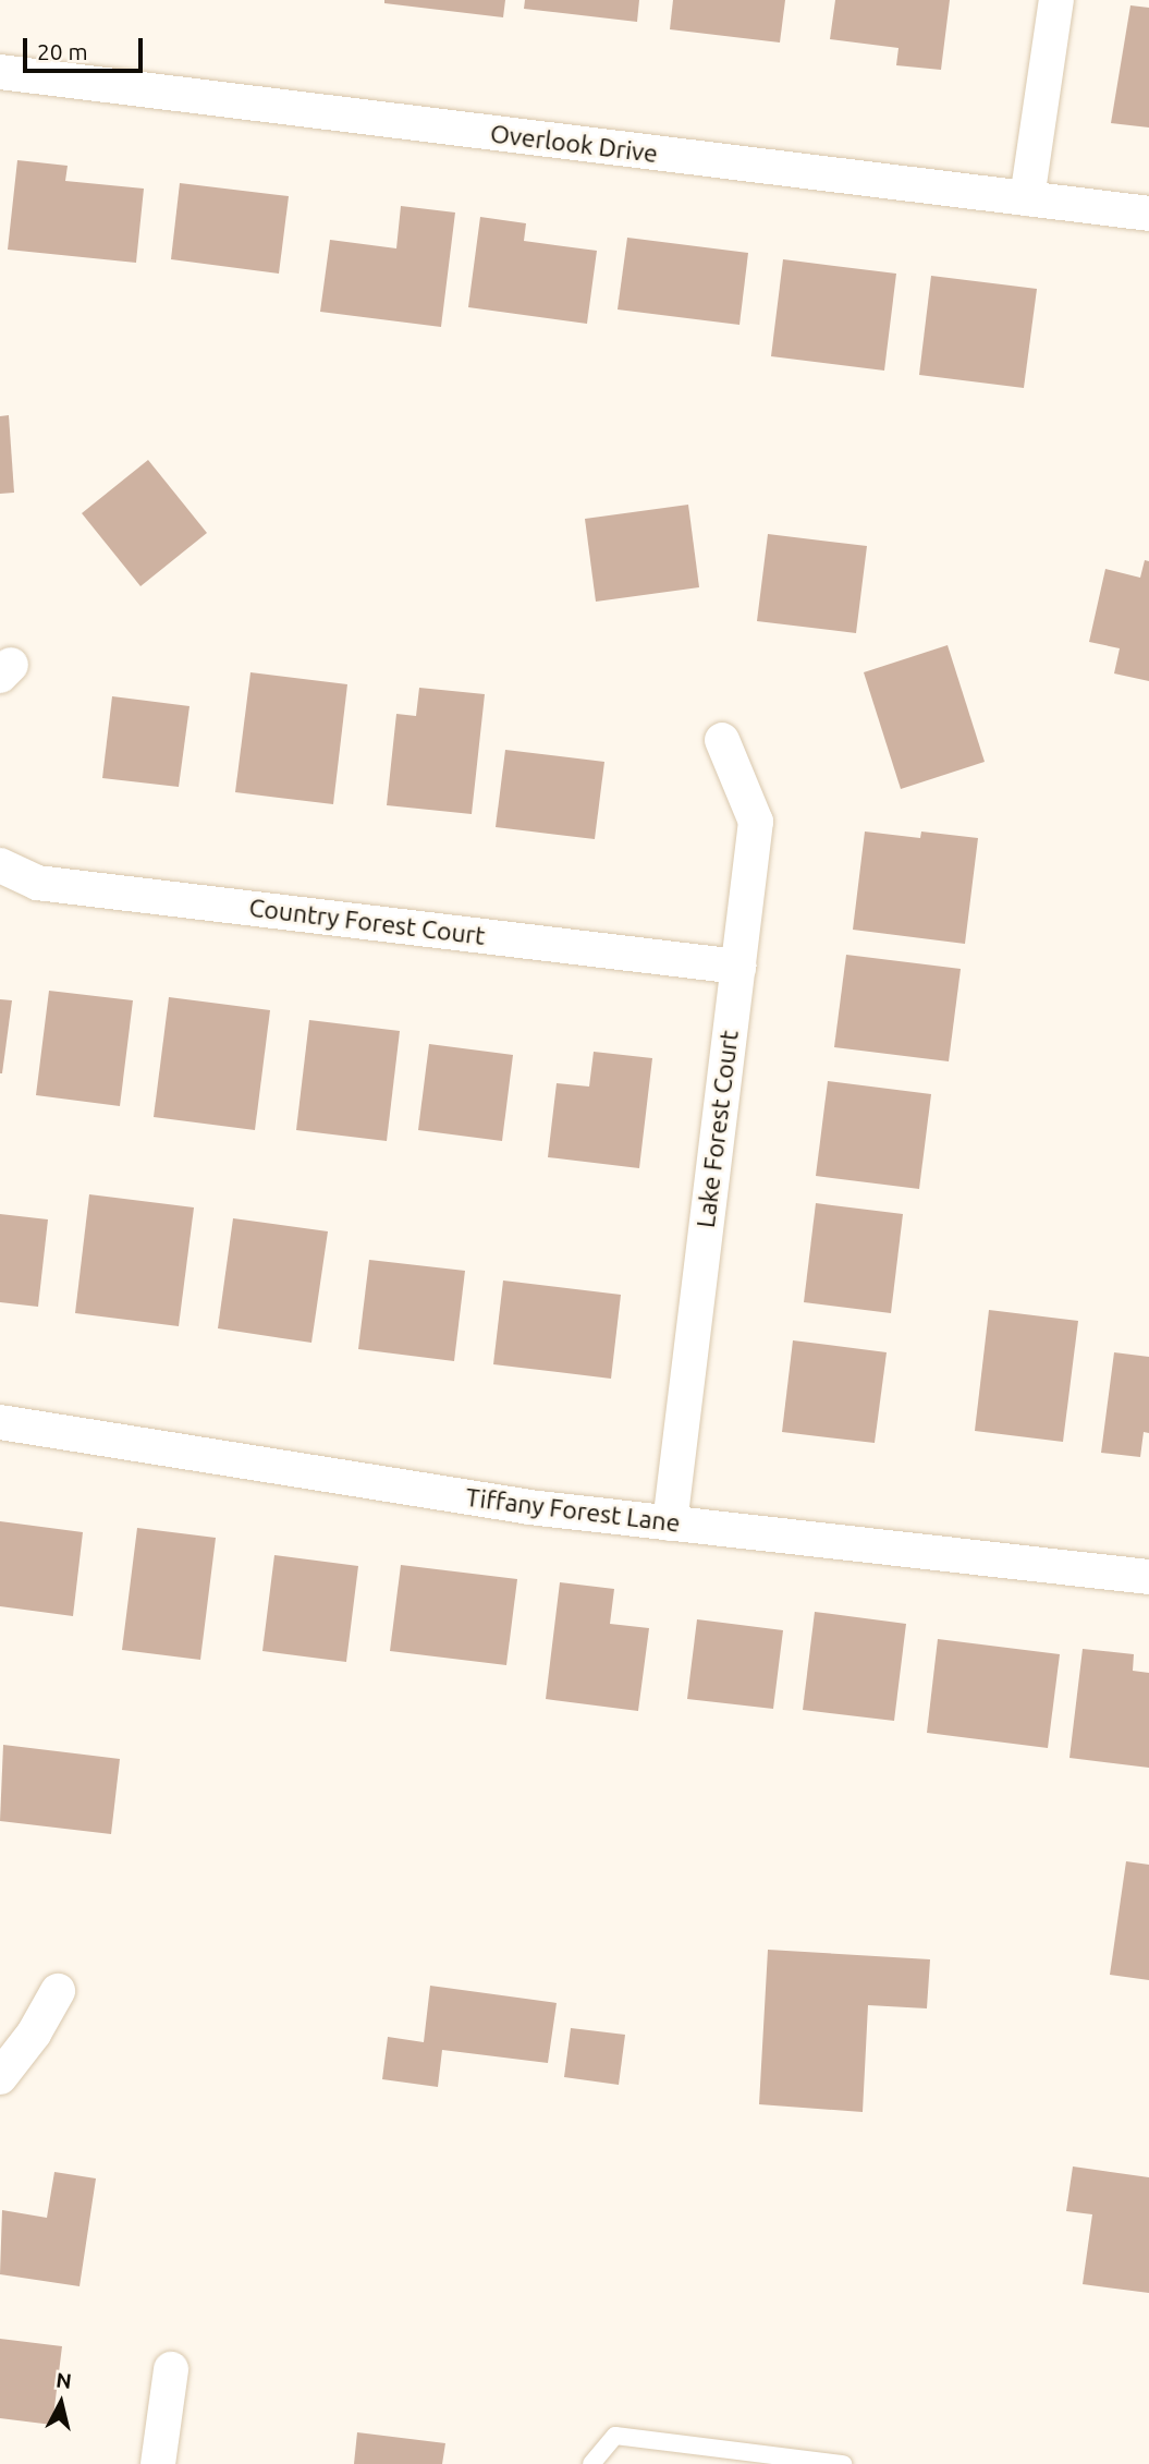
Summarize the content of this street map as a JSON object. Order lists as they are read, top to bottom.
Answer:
{
  "streets": {
    "street": [
      "Overlook Drive",
      "Country Forest Court",
      "Lake Forest Court",
      "Tiffany Forest Lane"
    ]
  },
  "crossings": [
    ["Country Forest Court", "Lake Forest Court"],
    ["Lake Forest Court", "Tiffany Forest Lane"]
  ],
  "scale_bar": "20 m",
  "north": "top"
}
